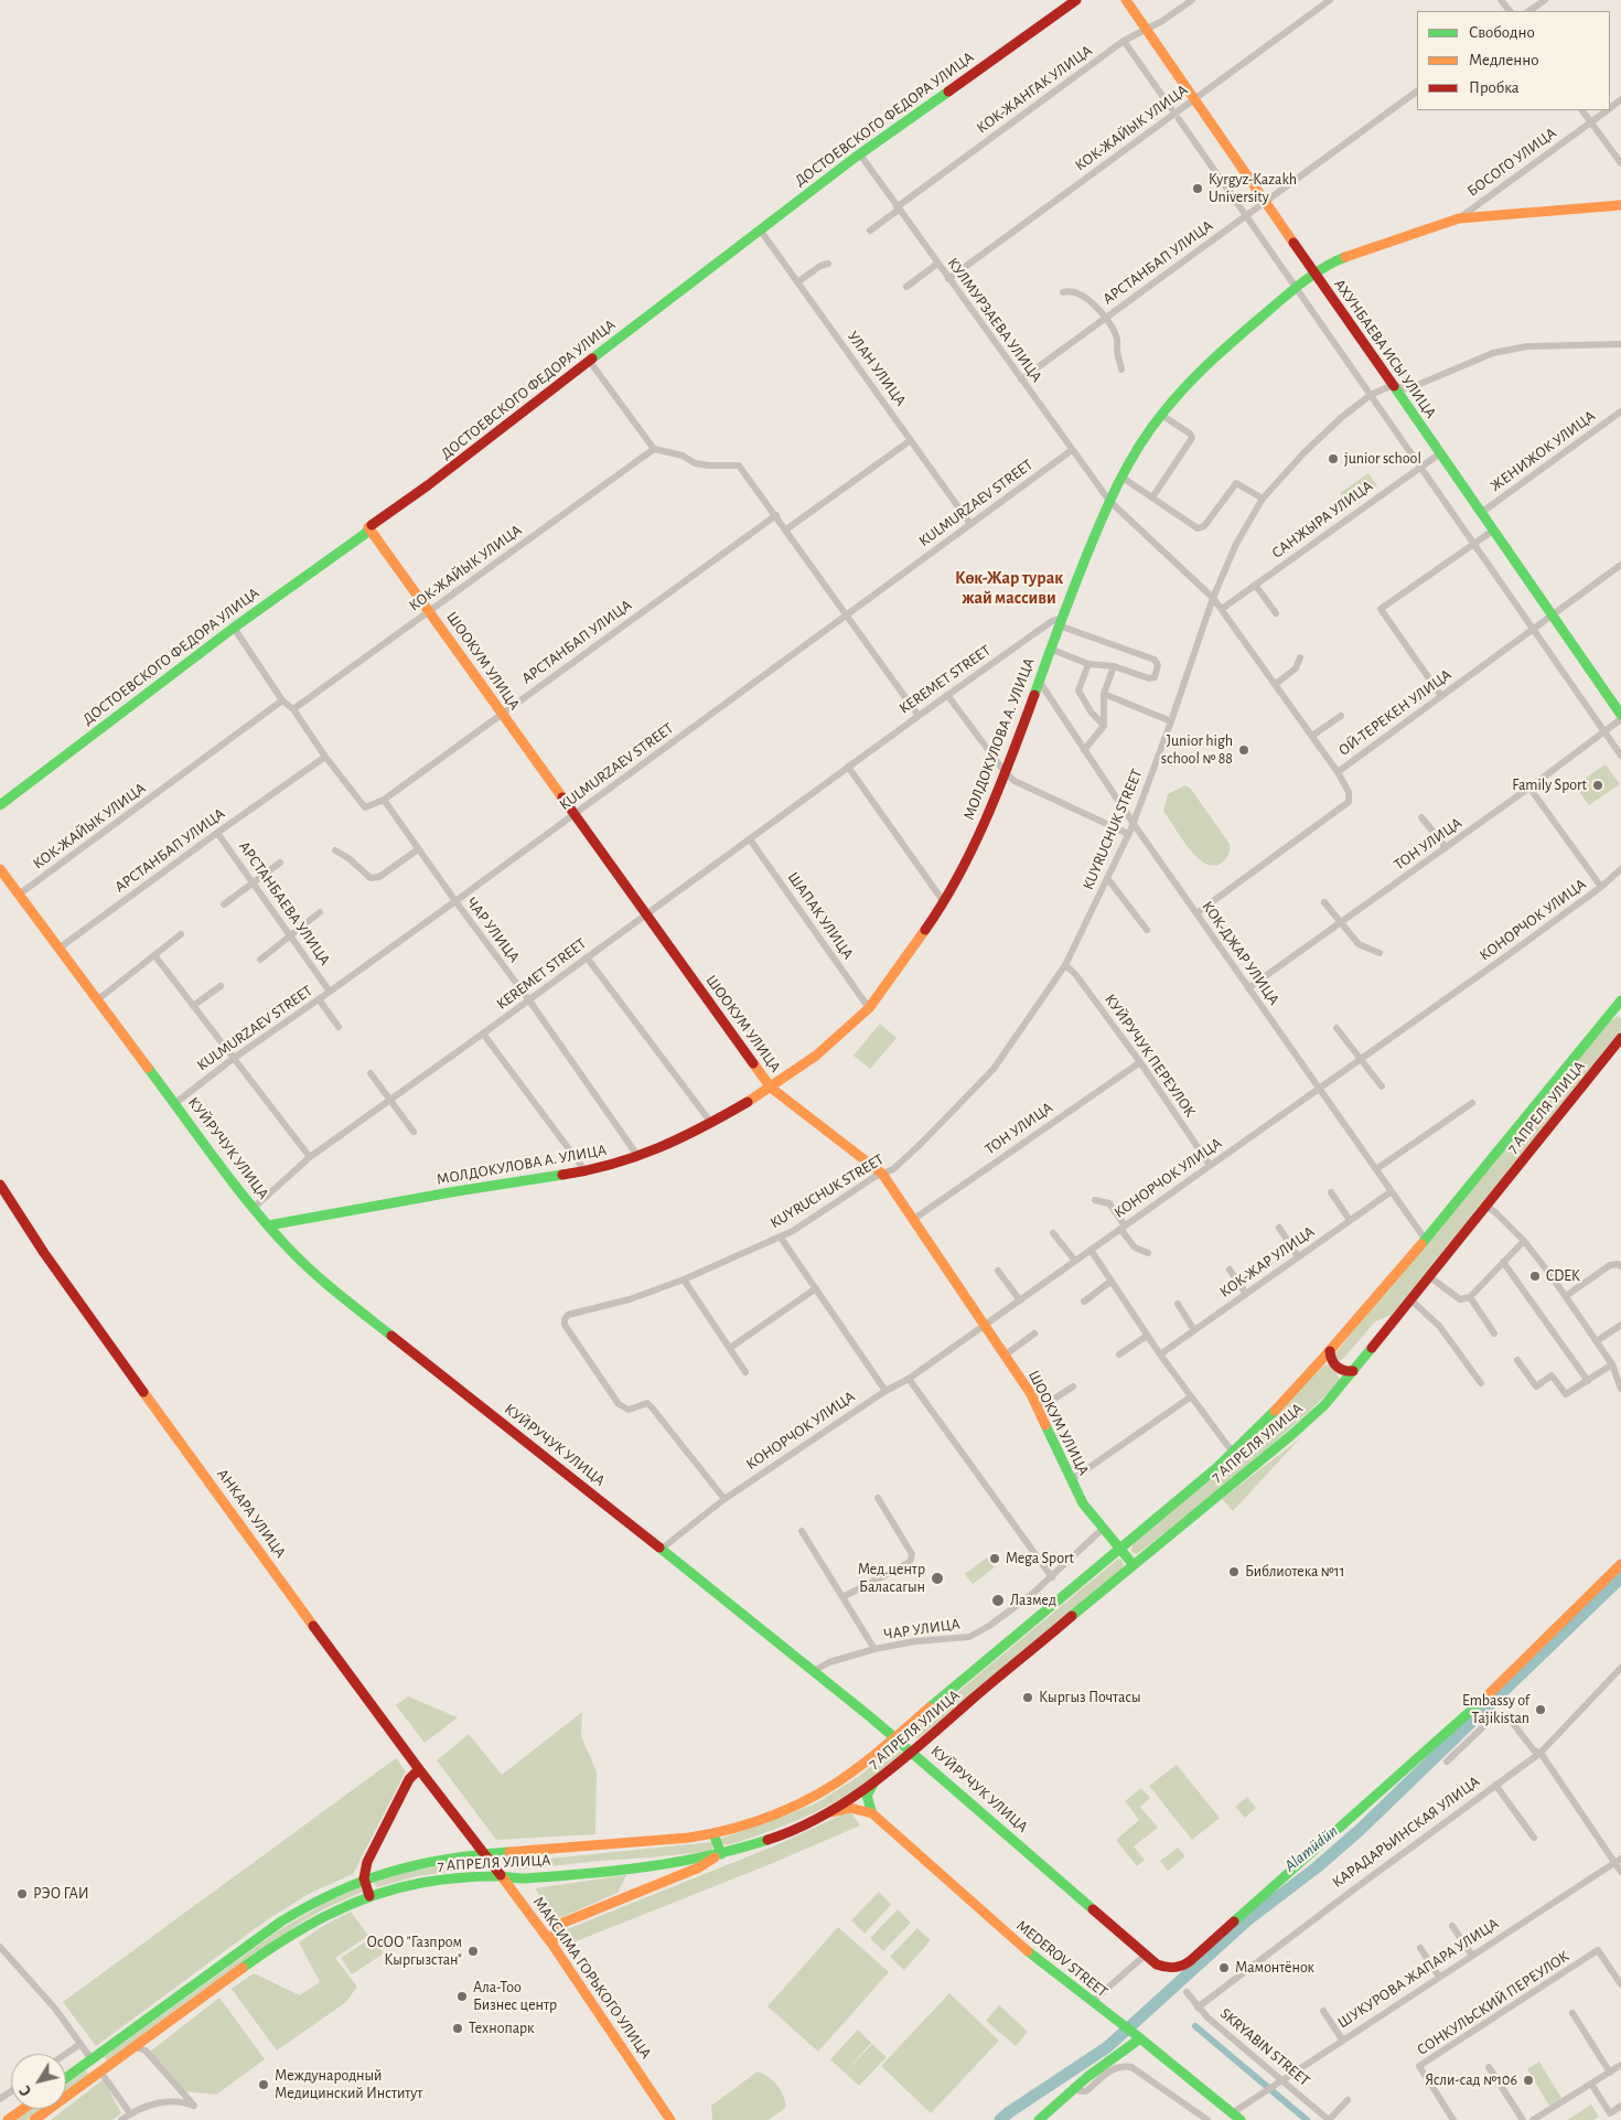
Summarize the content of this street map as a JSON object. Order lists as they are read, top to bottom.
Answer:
{
  "streets": {
    "main road": [
      "ДОСТОЕВСКОГО ФЕДОРА УЛИЦА",
      "АХУНБАЕВА ИСЫ УЛИЦА",
      "ШООКУМ УЛИЦА",
      "МОЛДОКУЛОВА А. УЛИЦА",
      "7 АПРЕЛЯ УЛИЦА",
      "КУЙРУЧУК УЛИЦА",
      "АНКАРА УЛИЦА",
      "MEDEROV STREET",
      "МАКСИМА ГОРЬКОГО УЛИЦА"
    ],
    "street": [
      "КОК-ЖАНГАК УЛИЦА",
      "КОК-ЖАЙЫК УЛИЦА",
      "БОСОГО УЛИЦА",
      "АРСТАНБАП УЛИЦА",
      "КУЛМУРЗАЕВА УЛИЦА",
      "УЛАН УЛИЦА",
      "ЖЕНИЖОК УЛИЦА",
      "KULMURZAEV STREET",
      "САНЖЫРА УЛИЦА",
      "KEREMET STREET",
      "ОЙ-ТЕРЕКЕН УЛИЦА",
      "KUYRUCHUK STREET",
      "ТОН УЛИЦА",
      "АРСТАНБАЕВА УЛИЦА",
      "ШАПАК УЛИЦА",
      "КОНОРЧОК УЛИЦА",
      "ЧАР УЛИЦА",
      "КОК-ДЖАР УЛИЦА",
      "КУЙРУЧУК ПЕРЕУЛОК",
      "КОК-ЖАР УЛИЦА",
      "КАРАДАРЬИНСКАЯ УЛИЦА",
      "ШУКУРОВА ЖАПАРА УЛИЦА",
      "СОНКУЛЬСКИЙ ПЕРЕУЛОК",
      "SKRYABIN STREET"
    ]
  },
  "crossings": [
    ["КОК-ЖАНГАК УЛИЦА", "КУЛМУРЗАЕВА УЛИЦА"],
    ["КОК-ЖАНГАК УЛИЦА", "АХУНБАЕВА ИСЫ УЛИЦА"],
    ["ДОСТОЕВСКОГО ФЕДОРА УЛИЦА", "КУЛМУРЗАЕВА УЛИЦА"],
    ["ДОСТОЕВСКОГО ФЕДОРА УЛИЦА", "УЛАН УЛИЦА"],
    ["ДОСТОЕВСКОГО ФЕДОРА УЛИЦА", "ШООКУМ УЛИЦА"],
    ["КОК-ЖАЙЫК УЛИЦА", "КУЛМУРЗАЕВА УЛИЦА"],
    ["КОК-ЖАЙЫК УЛИЦА", "АХУНБАЕВА ИСЫ УЛИЦА"],
    ["КОК-ЖАЙЫК УЛИЦА", "ШООКУМ УЛИЦА"],
    ["КОК-ЖАЙЫК УЛИЦА", "КУЙРУЧУК УЛИЦА"],
    ["БОСОГО УЛИЦА", "МОЛДОКУЛОВА А. УЛИЦА"],
    ["АРСТАНБАП УЛИЦА", "КУЛМУРЗАЕВА УЛИЦА"],
    ["АРСТАНБАП УЛИЦА", "АХУНБАЕВА ИСЫ УЛИЦА"],
    ["АРСТАНБАП УЛИЦА", "ШООКУМ УЛИЦА"],
    ["АРСТАНБАП УЛИЦА", "АРСТАНБАЕВА УЛИЦА"],
    ["АРСТАНБАП УЛИЦА", "ЧАР УЛИЦА"],
    ["АРСТАНБАП УЛИЦА", "КУЙРУЧУК УЛИЦА"],
    ["КУЛМУРЗАЕВА УЛИЦА", "KULMURZAEV STREET"],
    ["КУЛМУРЗАЕВА УЛИЦА", "МОЛДОКУЛОВА А. УЛИЦА"],
    ["КУЛМУРЗАЕВА УЛИЦА", "KUYRUCHUK STREET"],
    ["АХУНБАЕВА ИСЫ УЛИЦА", "ЖЕНИЖОК УЛИЦА"],
    ["АХУНБАЕВА ИСЫ УЛИЦА", "САНЖЫРА УЛИЦА"],
    ["АХУНБАЕВА ИСЫ УЛИЦА", "ОЙ-ТЕРЕКЕН УЛИЦА"],
    ["АХУНБАЕВА ИСЫ УЛИЦА", "МОЛДОКУЛОВА А. УЛИЦА"],
    ["АХУНБАЕВА ИСЫ УЛИЦА", "KUYRUCHUK STREET"],
    ["АХУНБАЕВА ИСЫ УЛИЦА", "ТОН УЛИЦА"],
    ["УЛАН УЛИЦА", "KULMURZAEV STREET"],
    ["KULMURZAEV STREET", "ШООКУМ УЛИЦА"],
    ["KULMURZAEV STREET", "АРСТАНБАЕВА УЛИЦА"],
    ["KULMURZAEV STREET", "ЧАР УЛИЦА"],
    ["KULMURZAEV STREET", "КУЙРУЧУК УЛИЦА"],
    ["ШООКУМ УЛИЦА", "KEREMET STREET"],
    ["ШООКУМ УЛИЦА", "МОЛДОКУЛОВА А. УЛИЦА"],
    ["ШООКУМ УЛИЦА", "KUYRUCHUK STREET"],
    ["ШООКУМ УЛИЦА", "ТОН УЛИЦА"],
    ["ШООКУМ УЛИЦА", "КОНОРЧОК УЛИЦА"],
    ["ШООКУМ УЛИЦА", "ЧАР УЛИЦА"],
    ["ШООКУМ УЛИЦА", "7 АПРЕЛЯ УЛИЦА"],
    ["KEREMET STREET", "МОЛДОКУЛОВА А. УЛИЦА"],
    ["KEREMET STREET", "ШАПАК УЛИЦА"],
    ["KEREMET STREET", "ЧАР УЛИЦА"],
    ["KEREMET STREET", "КУЙРУЧУК УЛИЦА"],
    ["ОЙ-ТЕРЕКЕН УЛИЦА", "КОК-ДЖАР УЛИЦА"],
    ["МОЛДОКУЛОВА А. УЛИЦА", "ШАПАК УЛИЦА"],
    ["МОЛДОКУЛОВА А. УЛИЦА", "ЧАР УЛИЦА"],
    ["МОЛДОКУЛОВА А. УЛИЦА", "КОК-ДЖАР УЛИЦА"],
    ["МОЛДОКУЛОВА А. УЛИЦА", "КУЙРУЧУК УЛИЦА"],
    ["KUYRUCHUK STREET", "КОНОРЧОК УЛИЦА"],
    ["KUYRUCHUK STREET", "КОК-ДЖАР УЛИЦА"],
    ["KUYRUCHUK STREET", "КУЙРУЧУК ПЕРЕУЛОК"],
    ["ТОН УЛИЦА", "КОК-ДЖАР УЛИЦА"],
    ["ТОН УЛИЦА", "КУЙРУЧУК ПЕРЕУЛОК"],
    ["КОНОРЧОК УЛИЦА", "КОК-ДЖАР УЛИЦА"],
    ["КОНОРЧОК УЛИЦА", "КУЙРУЧУК ПЕРЕУЛОК"],
    ["КОНОРЧОК УЛИЦА", "КУЙРУЧУК УЛИЦА"],
    ["ЧАР УЛИЦА", "КУЙРУЧУК УЛИЦА"],
    ["КОК-ДЖАР УЛИЦА", "7 АПРЕЛЯ УЛИЦА"],
    ["КОК-ДЖАР УЛИЦА", "КОК-ЖАР УЛИЦА"],
    ["7 АПРЕЛЯ УЛИЦА", "КУЙРУЧУК УЛИЦА"],
    ["7 АПРЕЛЯ УЛИЦА", "АНКАРА УЛИЦА"],
    ["7 АПРЕЛЯ УЛИЦА", "МАКСИМА ГОРЬКОГО УЛИЦА"],
    ["АНКАРА УЛИЦА", "МАКСИМА ГОРЬКОГО УЛИЦА"],
    ["КАРАДАРЬИНСКАЯ УЛИЦА", "SKRYABIN STREET"],
    ["MEDEROV STREET", "ШУКУРОВА ЖАПАРА УЛИЦА"],
    ["ШУКУРОВА ЖАПАРА УЛИЦА", "SKRYABIN STREET"]
  ],
  "districts": ["Көк-Жар турак жай массиви"],
  "water": ["Alamüdün"],
  "places": [
    "Kyrgyz-Kazakh University",
    "junior school",
    "Junior high school № 88",
    "Family Sport",
    "CDEK",
    "Mega Sport",
    "Библиотека №11",
    "Мед.центр Баласагын",
    "Лазмед",
    "Кыргыз Почтасы",
    "Embassy of Tajikistan",
    "РЭО ГАИ",
    "ОсОО \"Газпром Кыргызстан\"",
    "Мамонтёнок",
    "Ала-Тоо Бизнес центр",
    "Технопарк",
    "Ясли-сад №106",
    "Международный Медицинский Институт"
  ],
  "legend": ["Свободно", "Медленно", "Пробка"],
  "north": "bottom left"
}
